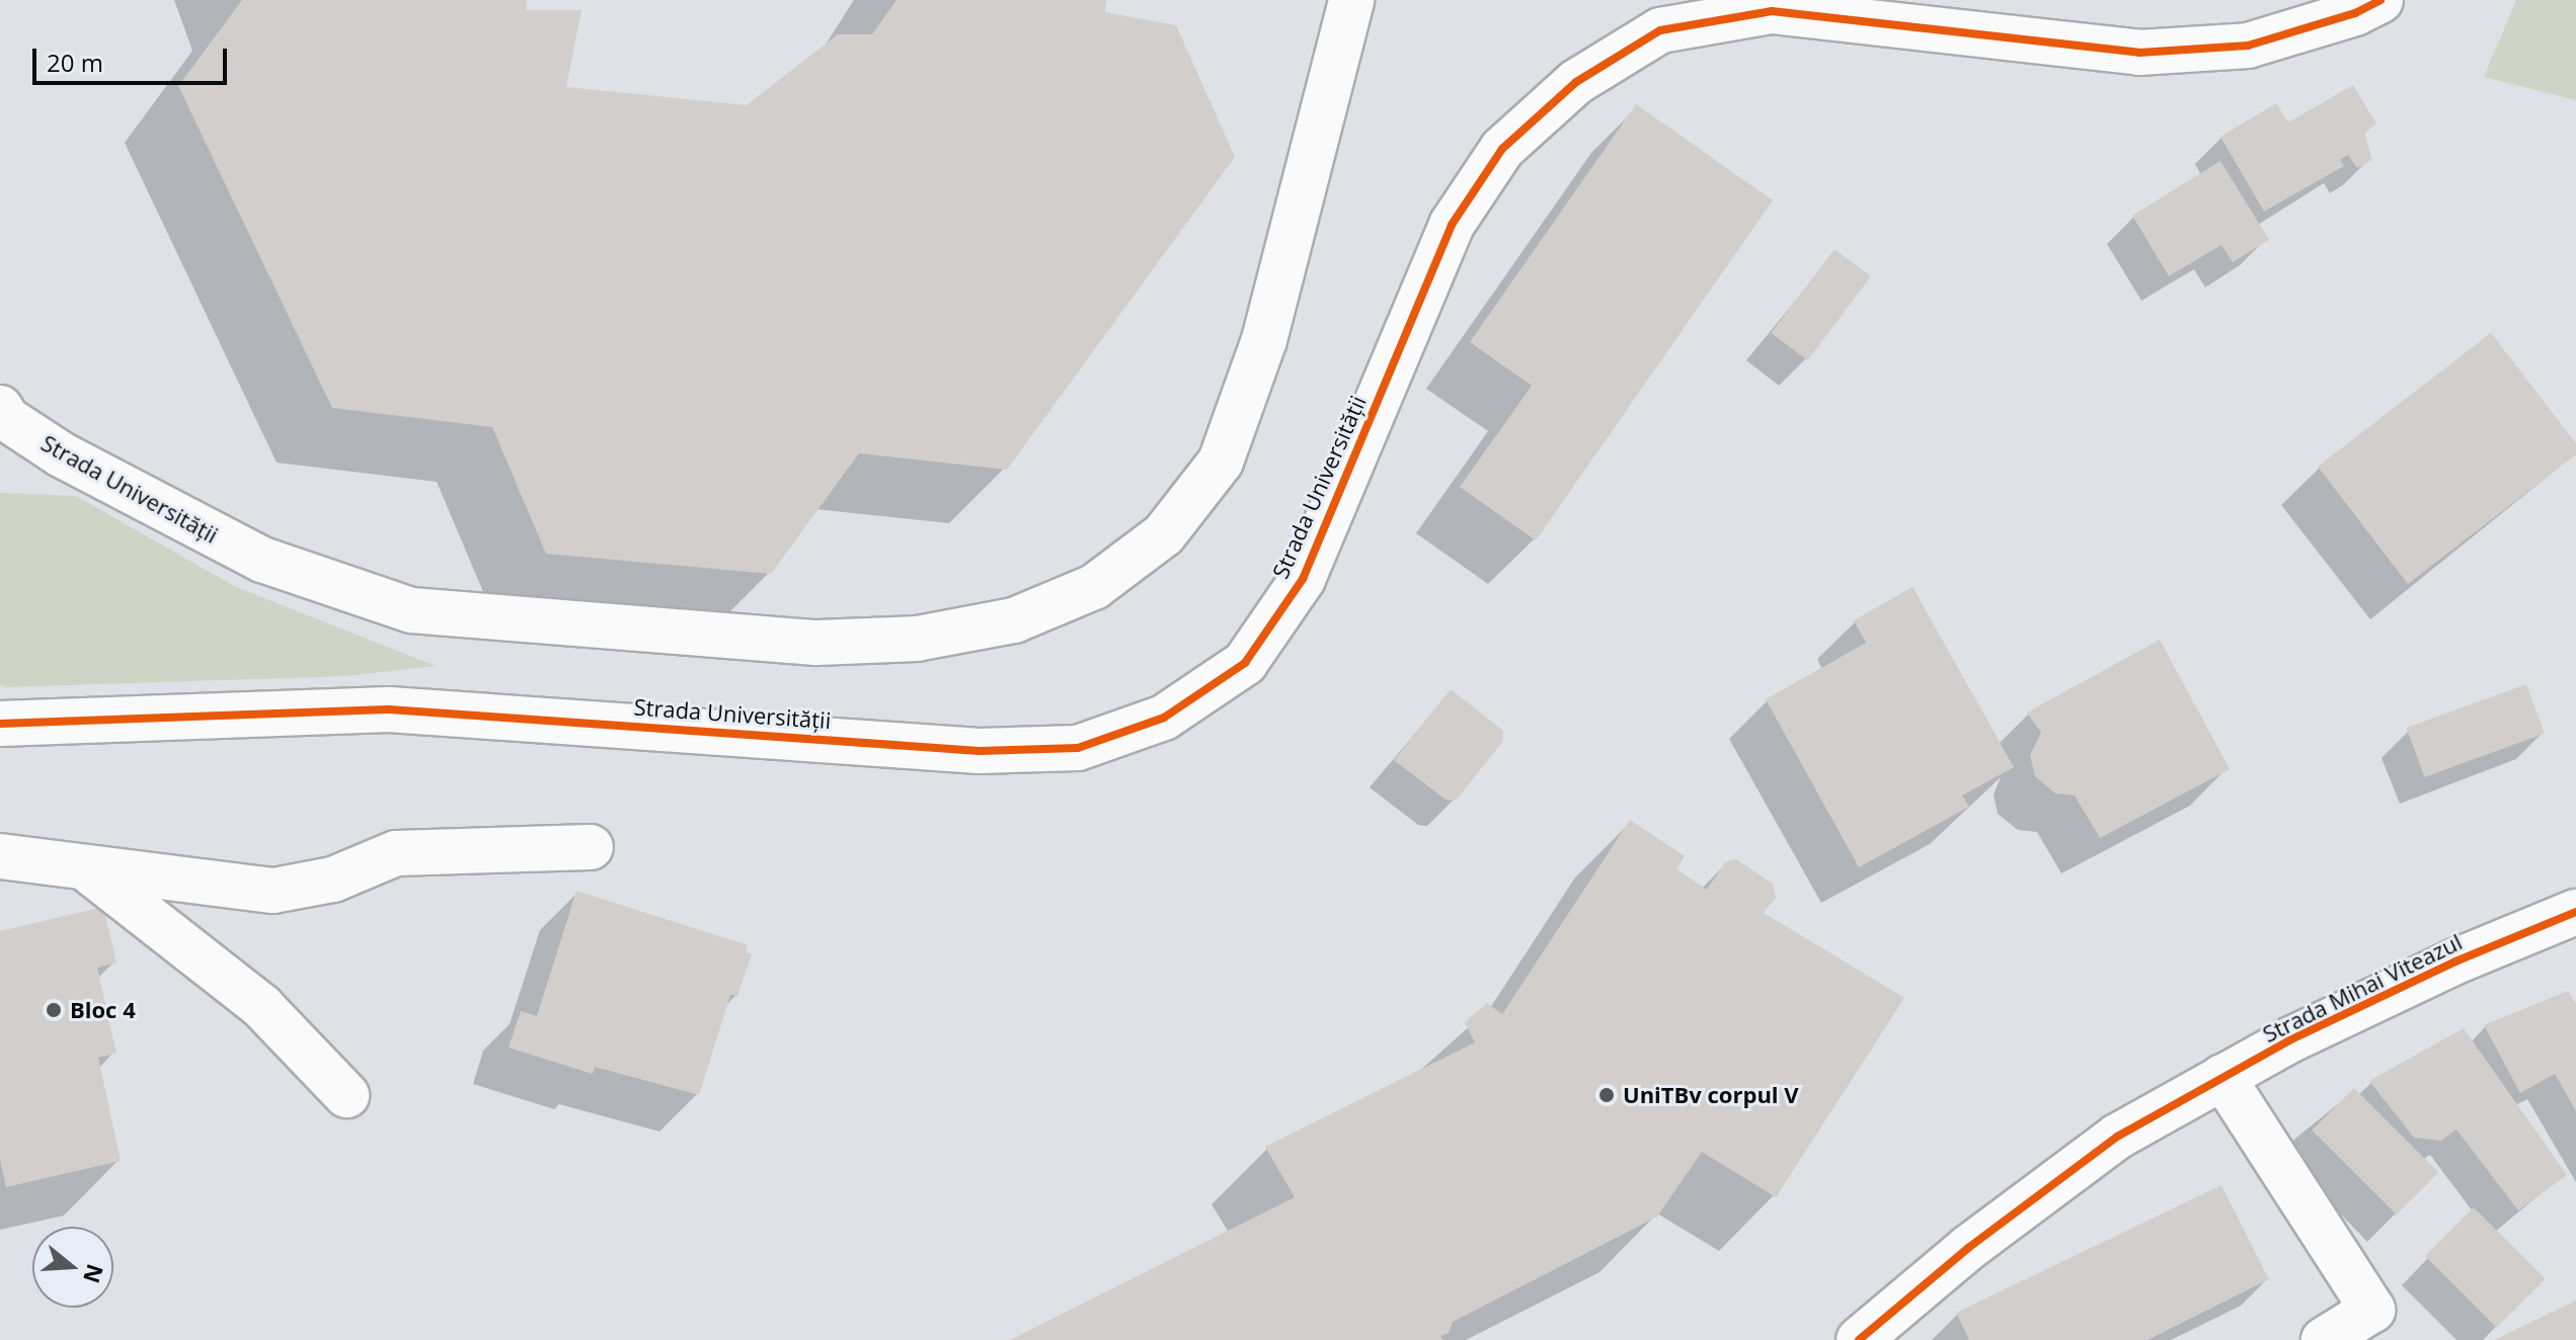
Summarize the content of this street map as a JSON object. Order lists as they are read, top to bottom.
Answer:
{
  "streets": {
    "street": ["Strada Universității", "Strada Mihai Viteazul"]
  },
  "places": ["Bloc 4", "UniTBv corpul V"],
  "scale_bar": "20 m",
  "north": "right"
}
